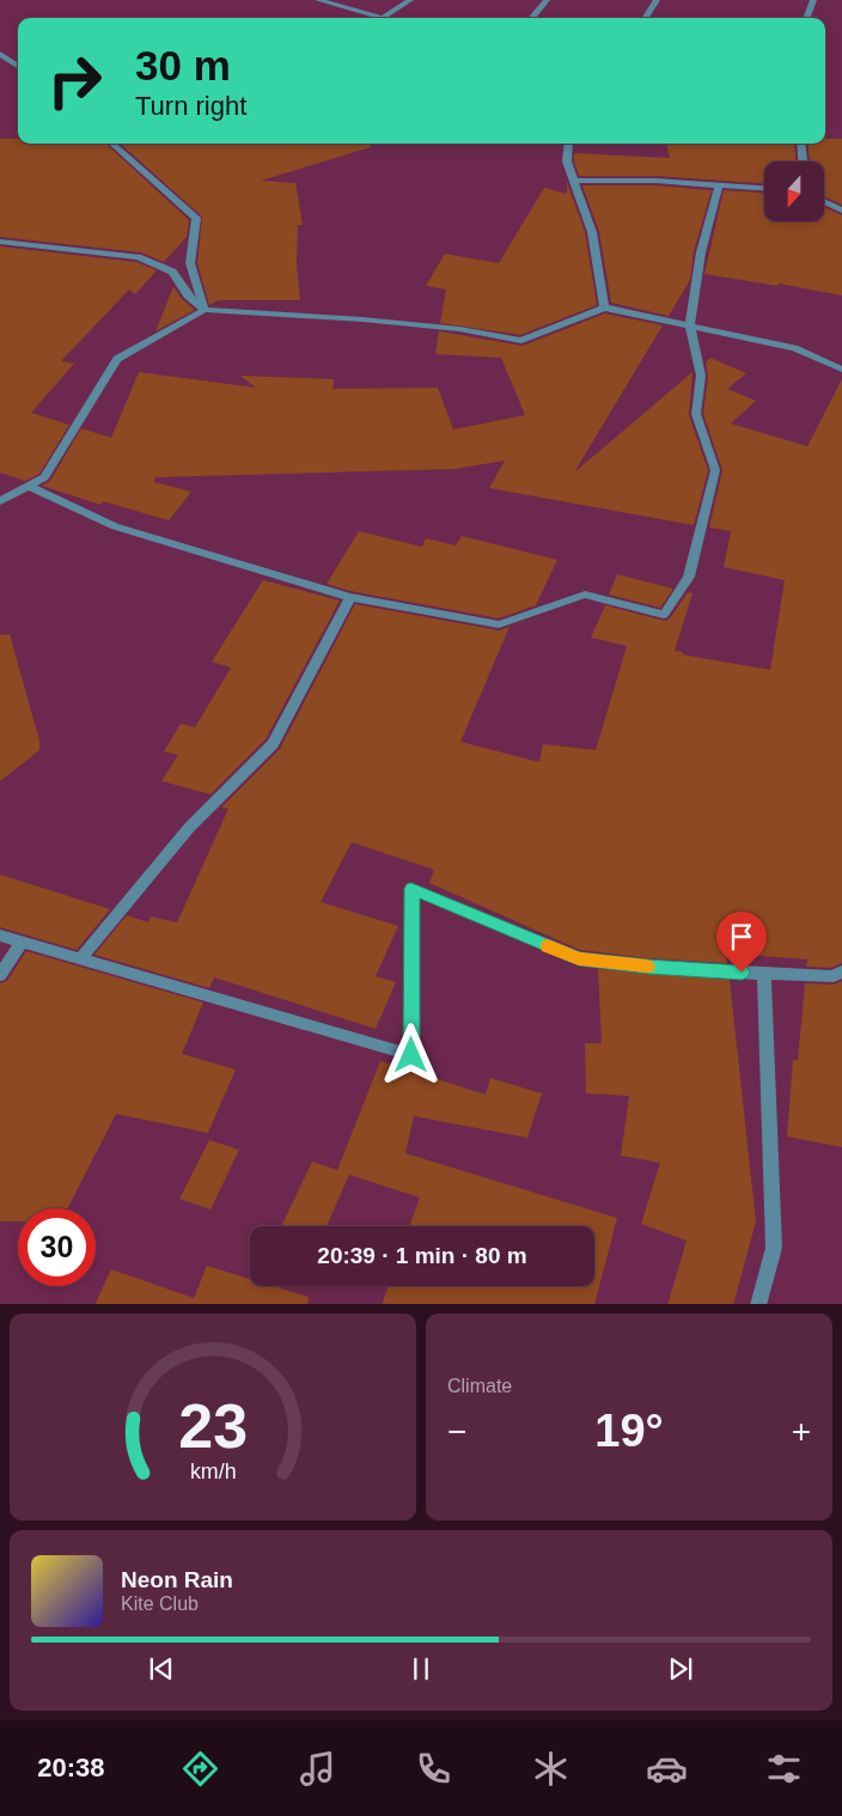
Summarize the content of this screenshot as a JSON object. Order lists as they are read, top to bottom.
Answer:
{
  "north": "bottom",
  "page": {
    "turn": ["30 m", "Turn right"],
    "limit": "30",
    "trip": "20:39 · 1 min · 80 m",
    "tile": "Climate",
    "heat": ["−", "19°", "+"],
    "song": ["Neon Rain", "Kite Club"],
    "tabs": "20:38",
    "gauge": ["23", "km/h"]
  }
}
